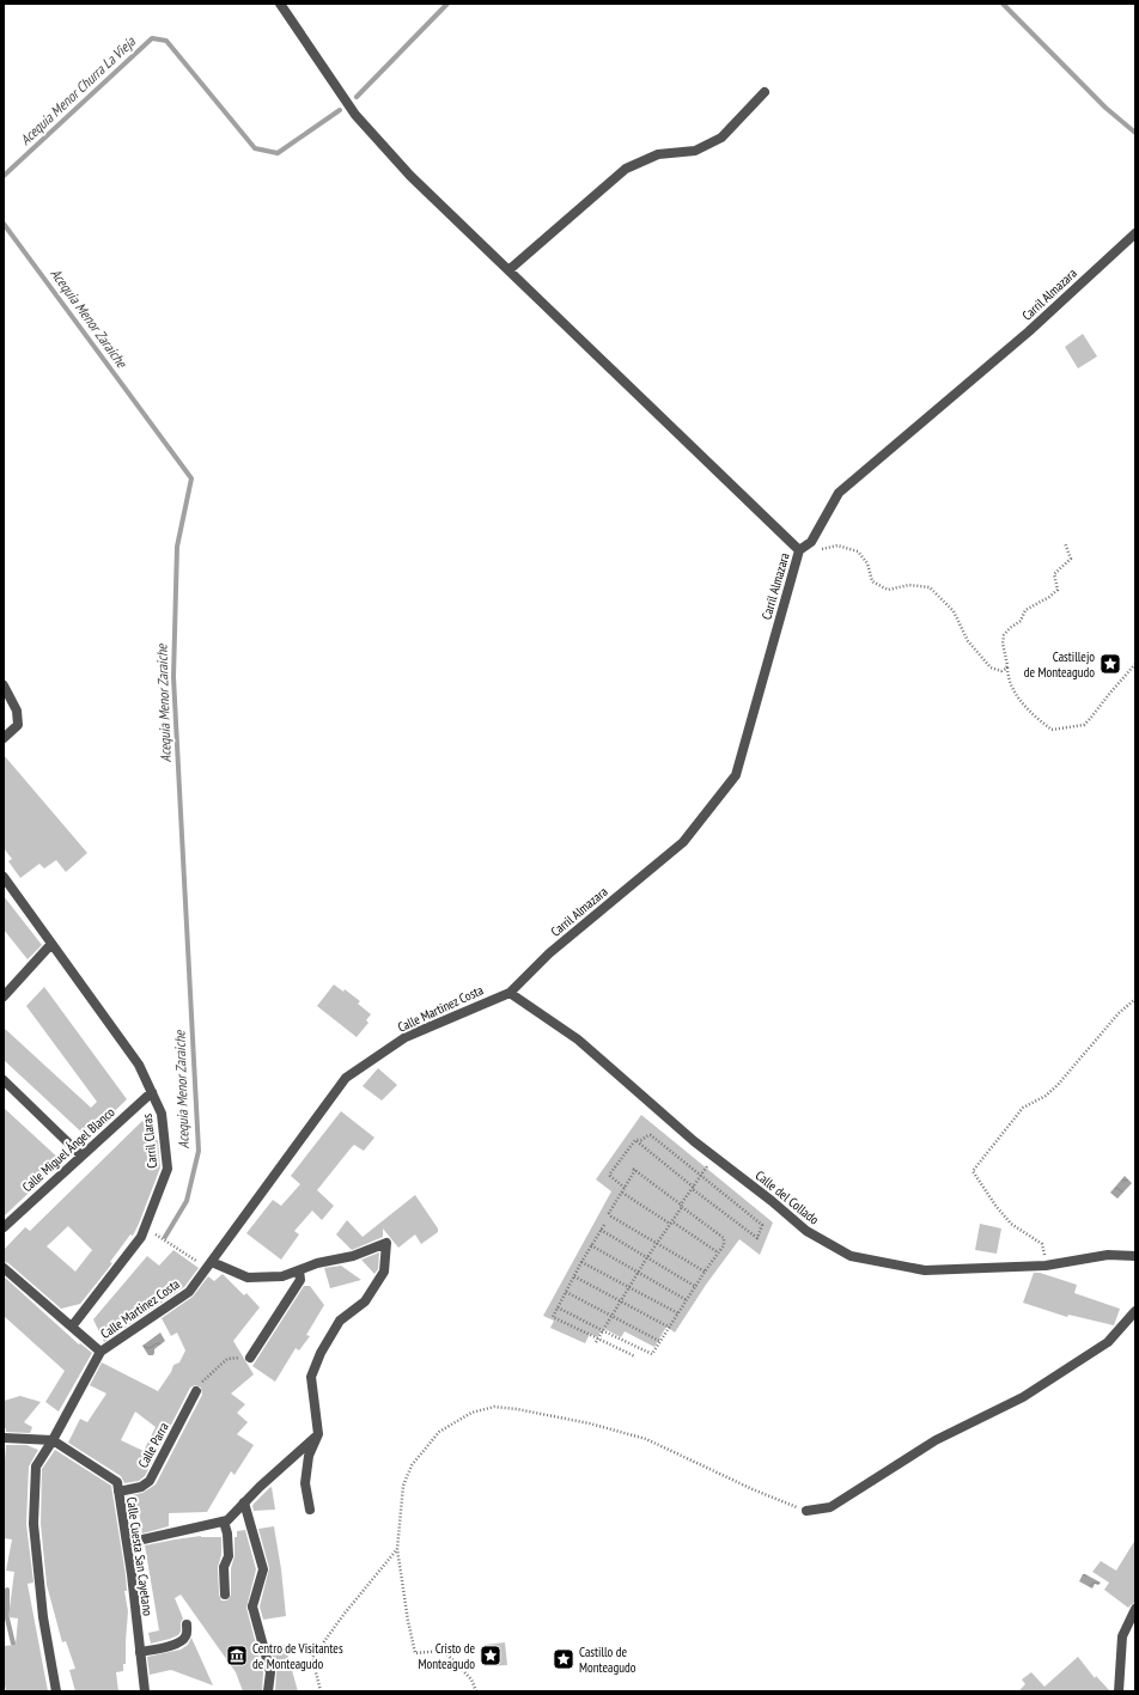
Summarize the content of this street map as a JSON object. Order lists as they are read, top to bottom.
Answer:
{
  "streets": {
    "street": [
      "Carril Almazara",
      "Calle Martinez Costa",
      "Carril Claras",
      "Calle Miguel Ángel Blanco",
      "Calle del Collado",
      "Calle Parra",
      "Calle Cuesta San Cayetano"
    ]
  },
  "crossings": [
    ["Carril Almazara", "Calle Martinez Costa"],
    ["Carril Almazara", "Calle del Collado"],
    ["Calle Martinez Costa", "Calle del Collado"],
    ["Calle Martinez Costa", "Calle Cuesta San Cayetano"],
    ["Carril Claras", "Calle Miguel Ángel Blanco"],
    ["Calle Parra", "Calle Cuesta San Cayetano"]
  ],
  "water": ["Acequia Menor Churra La Vieja", "Acequia Menor Zaraiche"],
  "places": {
    "place": ["Castillejo de Monteagudo", "Cristo de Monteagudo", "Castillo de Monteagudo"],
    "museum": ["Centro de Visitantes de Monteagudo"]
  }
}
